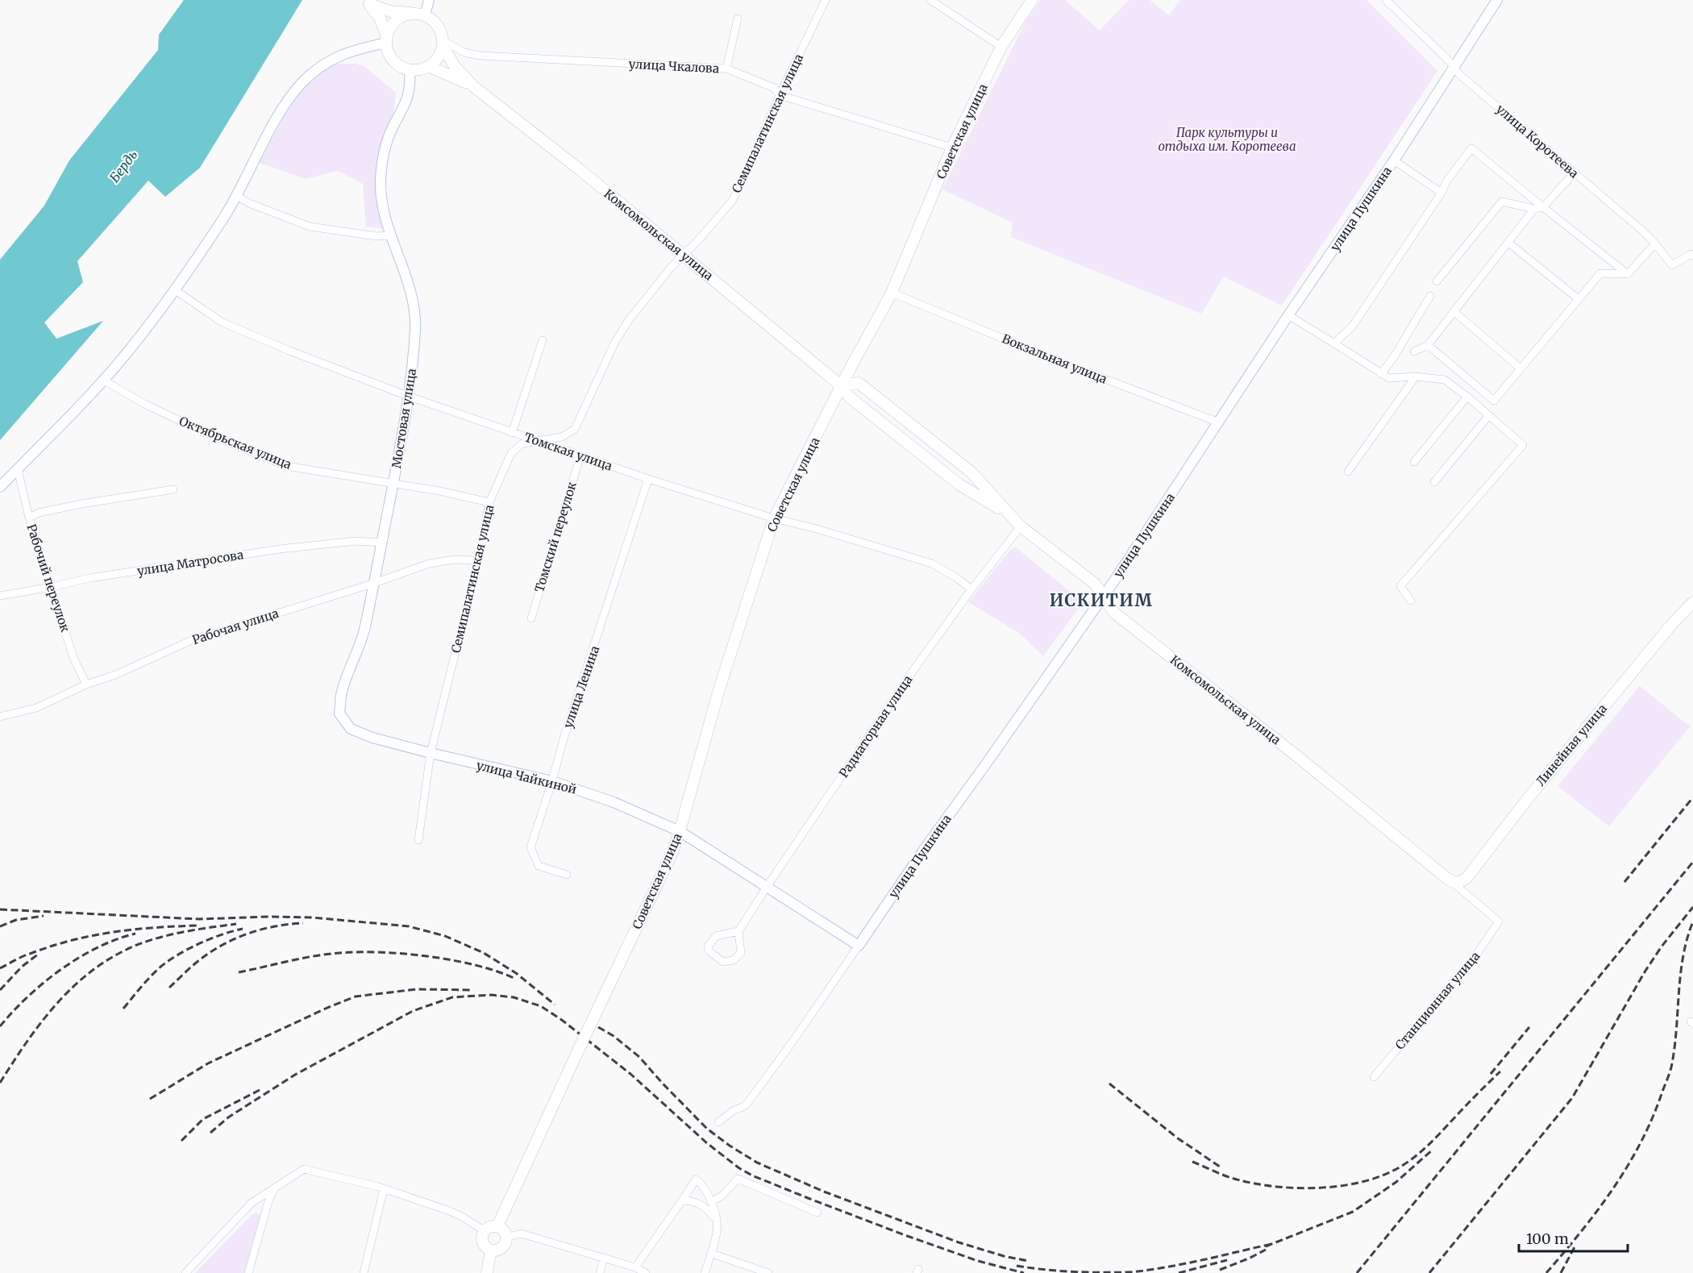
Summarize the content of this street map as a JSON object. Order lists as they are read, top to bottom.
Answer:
{
  "streets": {
    "main road": ["Советская улица", "Комсомольская улица", "Линейная улица"],
    "street": [
      "улица Чкалова",
      "Семипалатинская улица",
      "улица Коротеева",
      "улица Пушкина",
      "Вокзальная улица",
      "Мостовая улица",
      "Октябрьская улица",
      "Томская улица",
      "Томский переулок",
      "улица Матросова",
      "Рабочий переулок",
      "Рабочая улица",
      "улица Ленина",
      "Радиаторная улица",
      "улица Чайкиной",
      "Станционная улица"
    ]
  },
  "crossings": [
    ["улица Чкалова", "Семипалатинская улица"],
    ["улица Чкалова", "Советская улица"],
    ["улица Чкалова", "Комсомольская улица"],
    ["улица Чкалова", "Мостовая улица"],
    ["Семипалатинская улица", "Комсомольская улица"],
    ["Семипалатинская улица", "Октябрьская улица"],
    ["Семипалатинская улица", "Томская улица"],
    ["Семипалатинская улица", "Рабочая улица"],
    ["Семипалатинская улица", "улица Чайкиной"],
    ["Советская улица", "Комсомольская улица"],
    ["Советская улица", "Вокзальная улица"],
    ["Советская улица", "Томская улица"],
    ["Советская улица", "улица Чайкиной"],
    ["улица Коротеева", "улица Пушкина"],
    ["улица Пушкина", "Комсомольская улица"],
    ["улица Пушкина", "Вокзальная улица"],
    ["улица Пушкина", "улица Чайкиной"],
    ["Комсомольская улица", "Мостовая улица"],
    ["Комсомольская улица", "Радиаторная улица"],
    ["Комсомольская улица", "Линейная улица"],
    ["Комсомольская улица", "Станционная улица"],
    ["Мостовая улица", "Октябрьская улица"],
    ["Мостовая улица", "Томская улица"],
    ["Мостовая улица", "улица Матросова"],
    ["Мостовая улица", "Рабочая улица"],
    ["Мостовая улица", "улица Чайкиной"],
    ["Томская улица", "Томский переулок"],
    ["Томская улица", "улица Ленина"],
    ["Томская улица", "Радиаторная улица"],
    ["улица Матросова", "Рабочий переулок"],
    ["Рабочий переулок", "Рабочая улица"],
    ["улица Ленина", "улица Чайкиной"],
    ["Радиаторная улица", "улица Чайкиной"],
    ["Линейная улица", "Станционная улица"]
  ],
  "districts": ["ИСКИТИМ"],
  "water": ["Бердь"],
  "parks": ["Парк культуры и отдыха им. Коротеева"],
  "scale_bar": "100 m"
}
